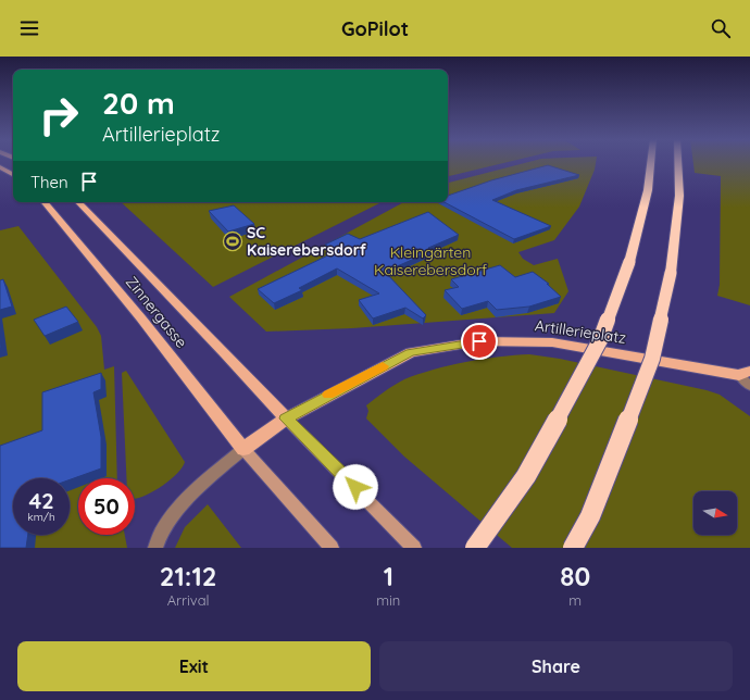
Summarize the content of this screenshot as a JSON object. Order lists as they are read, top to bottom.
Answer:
{
  "streets": {
    "main road": ["Zinnergasse", "Artillerieplatz"]
  },
  "crossings": [
    ["Zinnergasse", "Artillerieplatz"]
  ],
  "parks": ["Kleingärten Kaiserebersdorf"],
  "places": {
    "sports": ["SC Kaiserebersdorf"]
  },
  "north": "right",
  "page": {
    "header": "GoPilot",
    "turn": ["20 m", "Artillerieplatz"],
    "then": "Then",
    "speed": "42 km/h",
    "limit": "50",
    "eta": [
      "21:12",
      "Arrival",
      "1",
      "min",
      "80",
      "m"
    ],
    "buttons": ["Exit", "Share"]
  }
}
